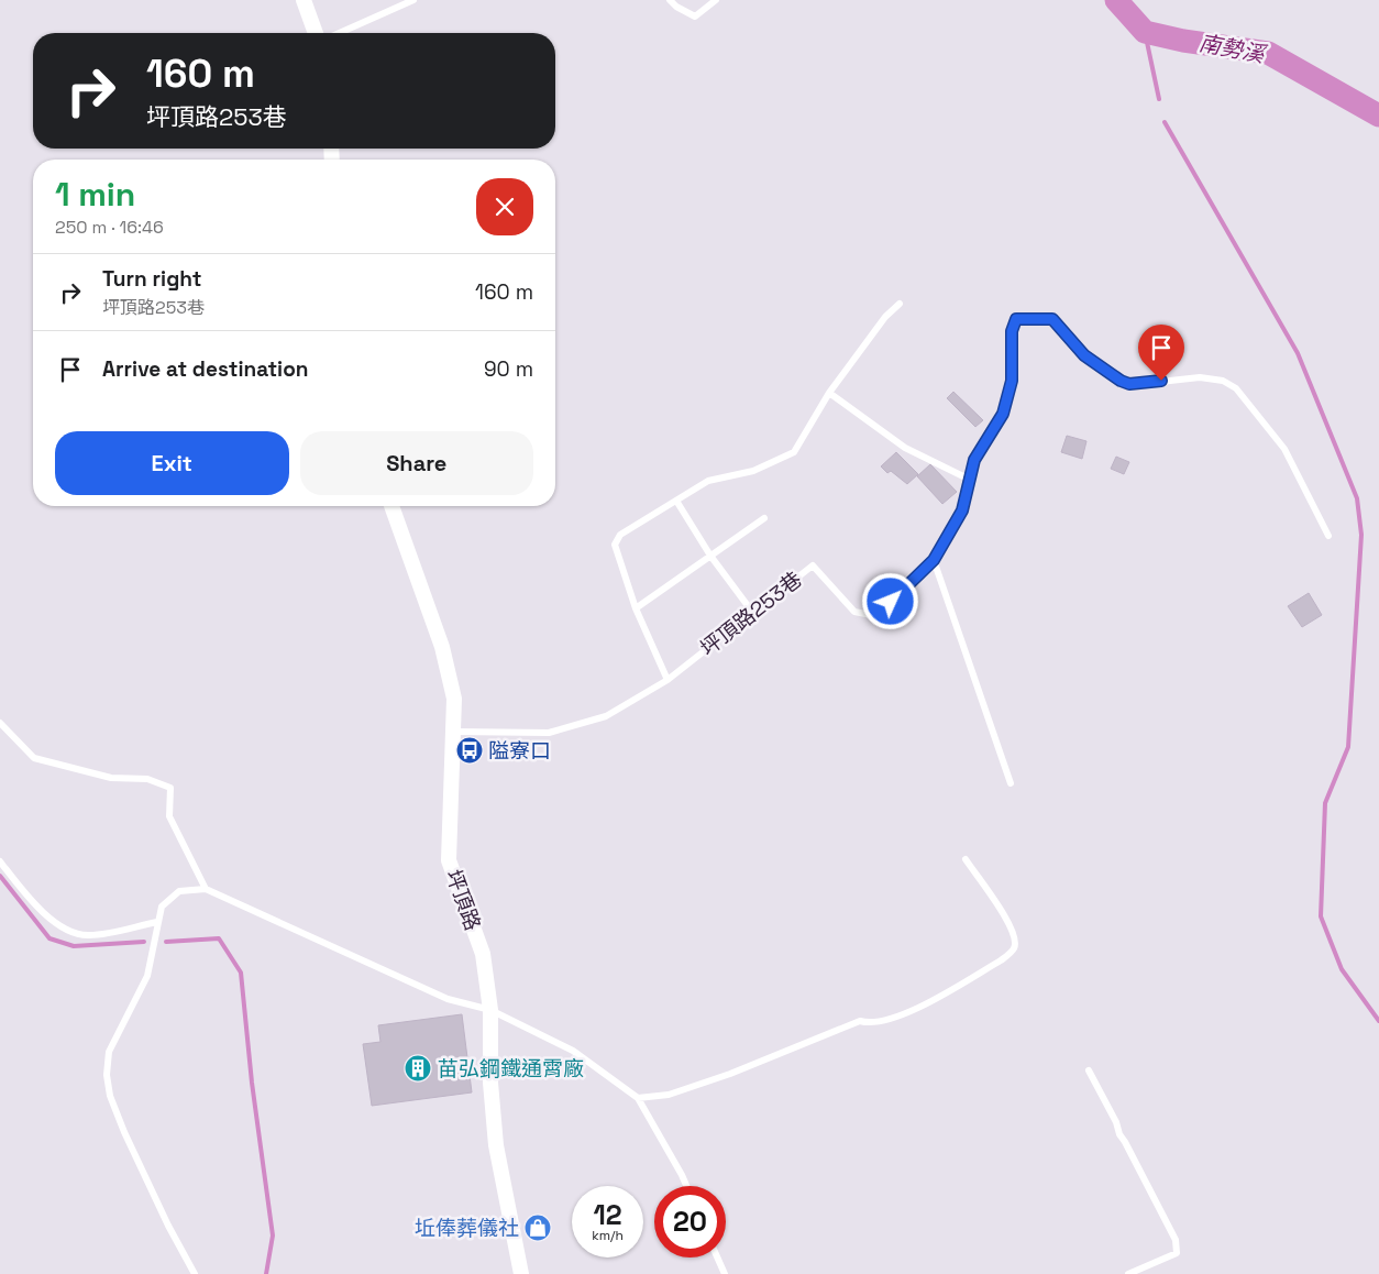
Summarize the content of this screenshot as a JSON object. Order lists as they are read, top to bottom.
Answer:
{
  "streets": {
    "street": ["坪頂路"],
    "lane": ["坪頂路253巷"]
  },
  "crossings": [
    ["坪頂路253巷", "坪頂路"]
  ],
  "water": ["南勢溪"],
  "places": {
    "bus stop": ["隘寮口"],
    "building": ["苗弘鋼鐵通霄廠"],
    "shop": ["坵俸葬儀社"]
  },
  "page": {
    "turn": ["160 m", "坪頂路253巷"],
    "heading": ["1 min", "250 m · 16:46"],
    "list": [
      {
        "name": "Turn right",
        "note": "坪頂路253巷",
        "value": "160 m"
      },
      {
        "name": "Arrive at destination",
        "value": "90 m"
      }
    ],
    "buttons": ["Exit", "Share"],
    "speed": "12 km/h",
    "limit": "20"
  }
}
